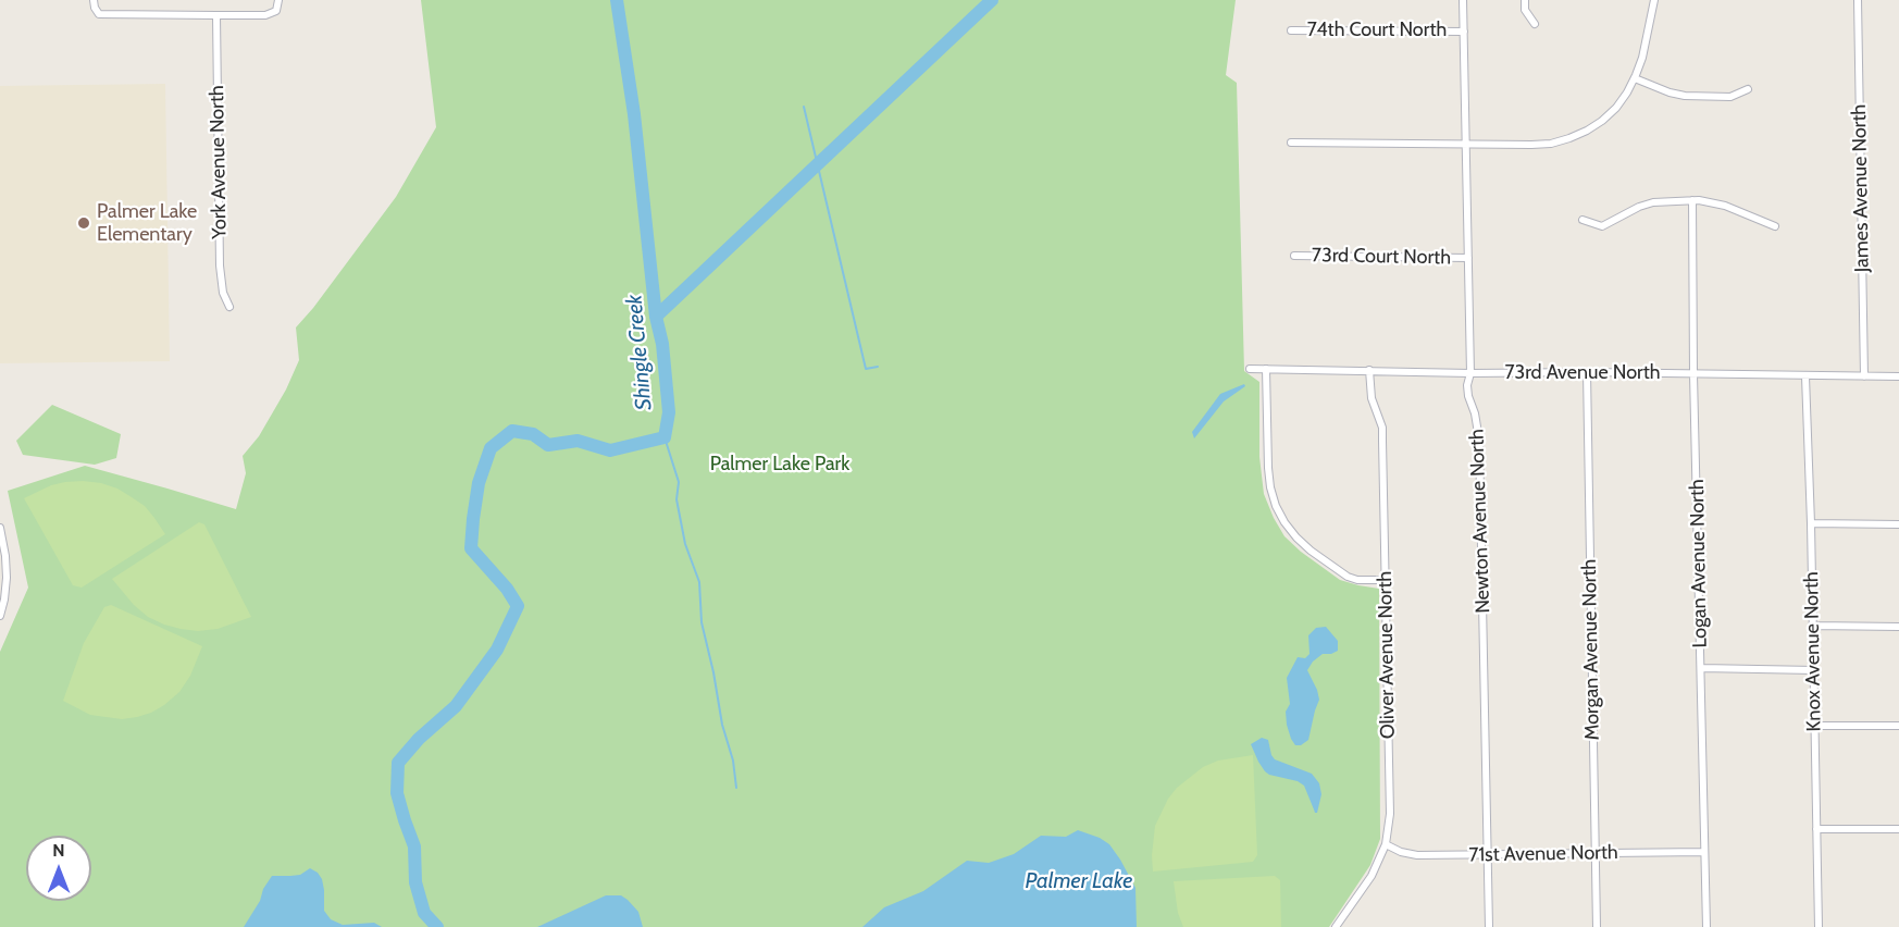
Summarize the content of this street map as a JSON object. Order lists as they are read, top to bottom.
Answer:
{
  "streets": {
    "street": [
      "74th Court North",
      "York Avenue North",
      "James Avenue North",
      "73rd Court North",
      "73rd Avenue North",
      "Newton Avenue North",
      "Logan Avenue North",
      "Morgan Avenue North",
      "Knox Avenue North",
      "Oliver Avenue North",
      "71st Avenue North"
    ]
  },
  "crossings": [
    ["74th Court North", "Newton Avenue North"],
    ["James Avenue North", "73rd Avenue North"],
    ["73rd Court North", "Newton Avenue North"],
    ["73rd Avenue North", "Newton Avenue North"],
    ["73rd Avenue North", "Logan Avenue North"],
    ["73rd Avenue North", "Morgan Avenue North"],
    ["73rd Avenue North", "Knox Avenue North"],
    ["73rd Avenue North", "Oliver Avenue North"],
    ["Newton Avenue North", "71st Avenue North"],
    ["Logan Avenue North", "71st Avenue North"],
    ["Morgan Avenue North", "71st Avenue North"],
    ["Oliver Avenue North", "71st Avenue North"]
  ],
  "water": ["Shingle Creek", "Palmer Lake"],
  "parks": ["Palmer Lake Park"],
  "places": ["Palmer Lake Elementary"],
  "north": "top"
}
